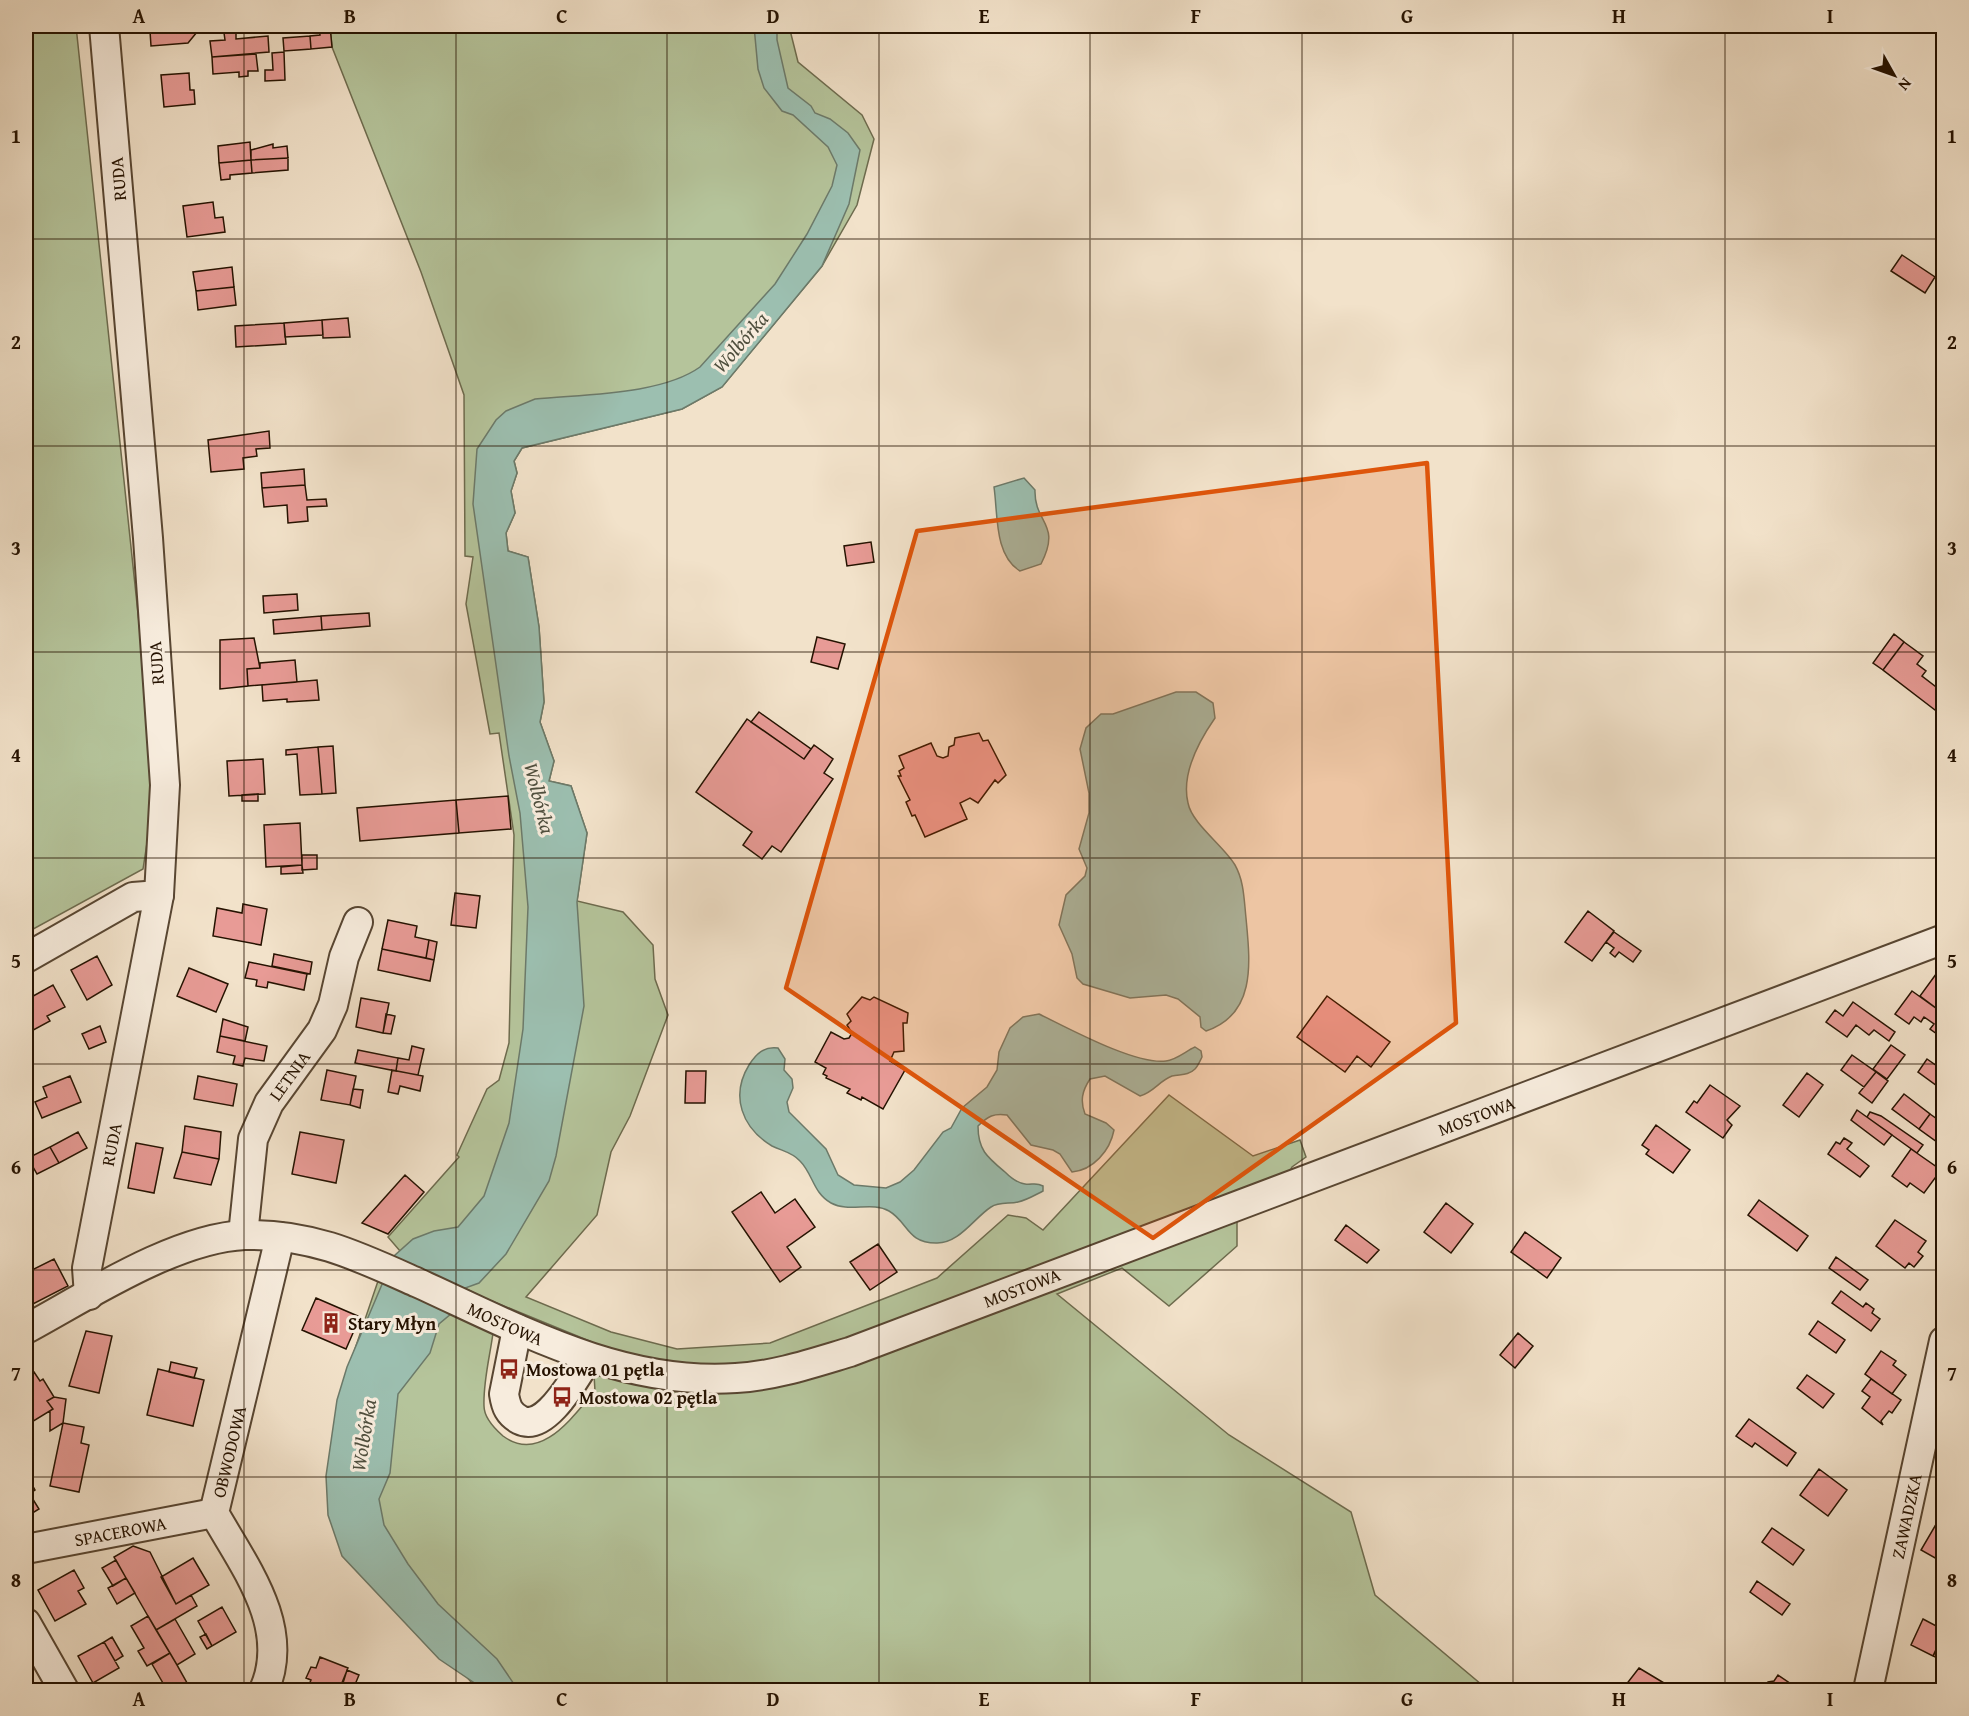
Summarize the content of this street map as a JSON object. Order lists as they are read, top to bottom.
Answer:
{
  "streets": {
    "street": [
      "RUDA",
      "LETNIA",
      "MOSTOWA",
      "OBWODOWA",
      "ZAWADZKA",
      "SPACEROWA"
    ]
  },
  "crossings": [
    ["RUDA", "MOSTOWA"],
    ["LETNIA", "MOSTOWA"],
    ["MOSTOWA", "OBWODOWA"],
    ["OBWODOWA", "SPACEROWA"]
  ],
  "water": ["Wolbórka"],
  "places": {
    "building": ["Stary Młyn"],
    "bus stop": ["Mostowa 01 pętla", "Mostowa 02 pętla"]
  },
  "north": "bottom right",
  "grid": {
    "columns": [
      "A",
      "B",
      "C",
      "D",
      "E",
      "F",
      "G",
      "H",
      "I"
    ],
    "rows": [
      "1",
      "2",
      "3",
      "4",
      "5",
      "6",
      "7",
      "8"
    ]
  }
}
